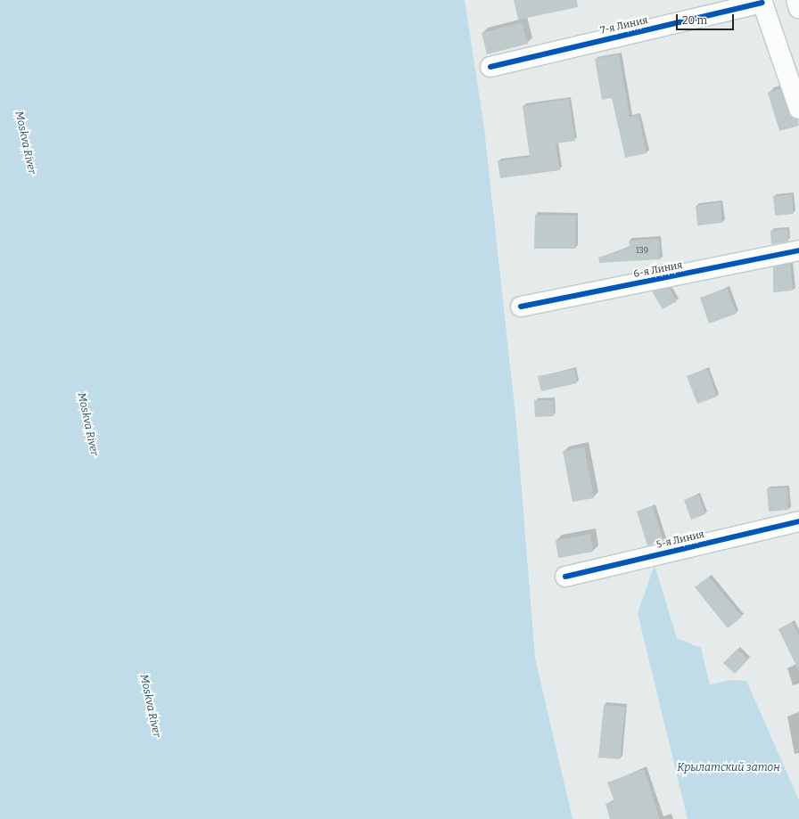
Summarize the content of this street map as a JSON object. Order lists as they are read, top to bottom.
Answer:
{
  "streets": {
    "street": ["7-я Линия", "6-я Линия", "5-я Линия"]
  },
  "water": ["Moskva River", "Крылатский затон"],
  "house_numbers": ["139"],
  "scale_bar": "20 m"
}
